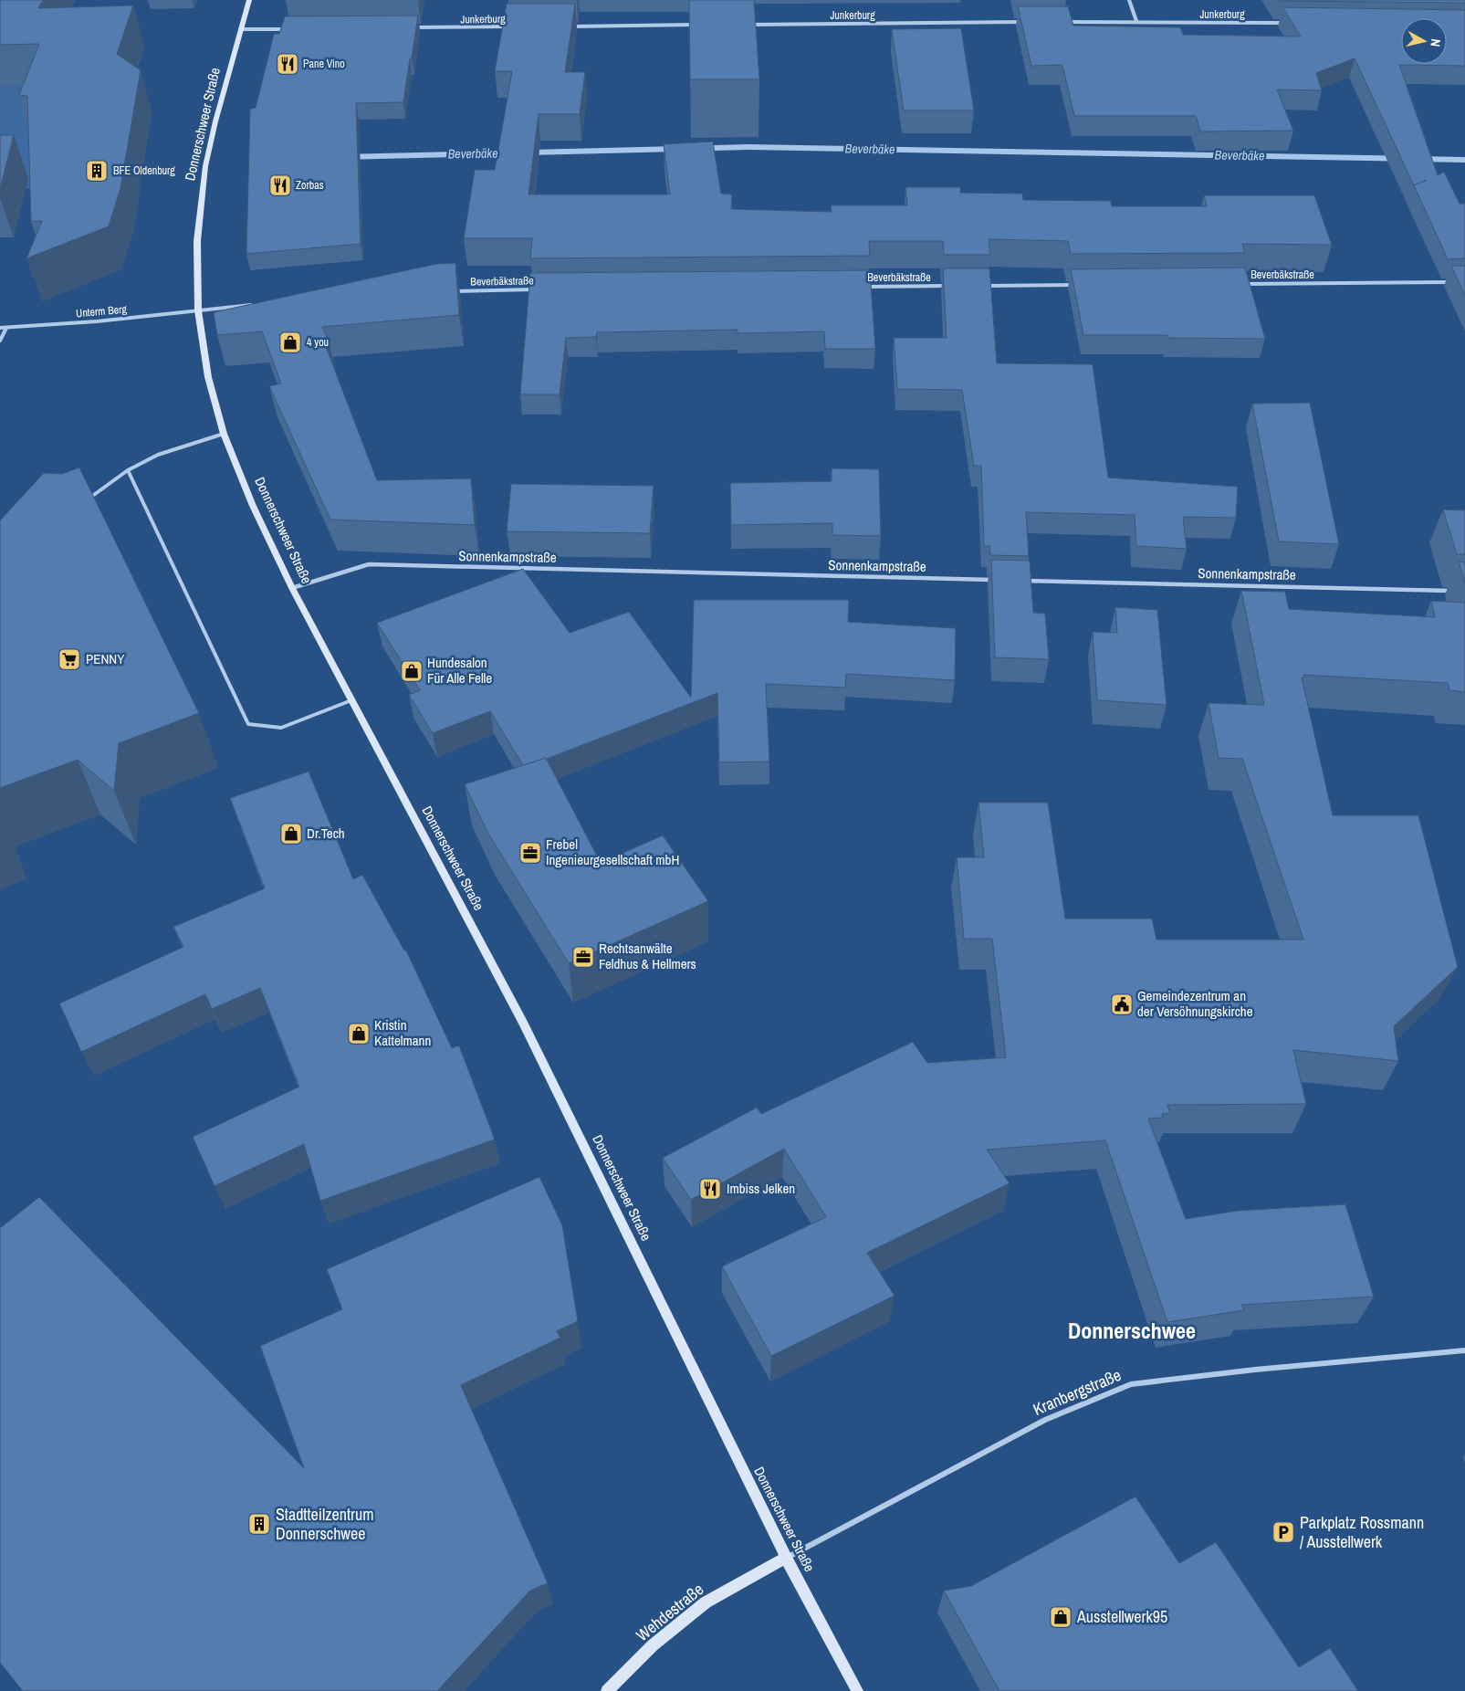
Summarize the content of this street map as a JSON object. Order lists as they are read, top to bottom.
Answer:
{
  "streets": {
    "main road": ["Donnerschweer Straße", "Wehdestraße"],
    "street": [
      "Junkerburg",
      "Beverbäkstraße",
      "Unterm Berg",
      "Sonnenkampstraße",
      "Kranbergstraße"
    ]
  },
  "crossings": [
    ["Donnerschweer Straße", "Unterm Berg"],
    ["Donnerschweer Straße", "Sonnenkampstraße"],
    ["Donnerschweer Straße", "Kranbergstraße"],
    ["Donnerschweer Straße", "Wehdestraße"],
    ["Kranbergstraße", "Wehdestraße"]
  ],
  "districts": ["Donnerschwee"],
  "water": ["Beverbäke"],
  "places": {
    "restaurant": ["Pane Vino", "Zorbas", "Imbiss Jelken"],
    "building": ["BFE Oldenburg", "Stadtteilzentrum Donnerschwee"],
    "shop": [
      "4 you",
      "Hundesalon Für Alle Felle",
      "Dr.Tech",
      "Kristin Kattelmann",
      "Ausstellwerk95"
    ],
    "supermarket": ["PENNY"],
    "office": ["Frebel Ingenieurgesellschaft mbH", "Rechtsanwälte Feldhus & Hellmers"],
    "public building": ["Gemeindezentrum an der Versöhnungskirche"],
    "parking": ["Parkplatz Rossmann / Ausstellwerk"]
  },
  "north": "right"
}
